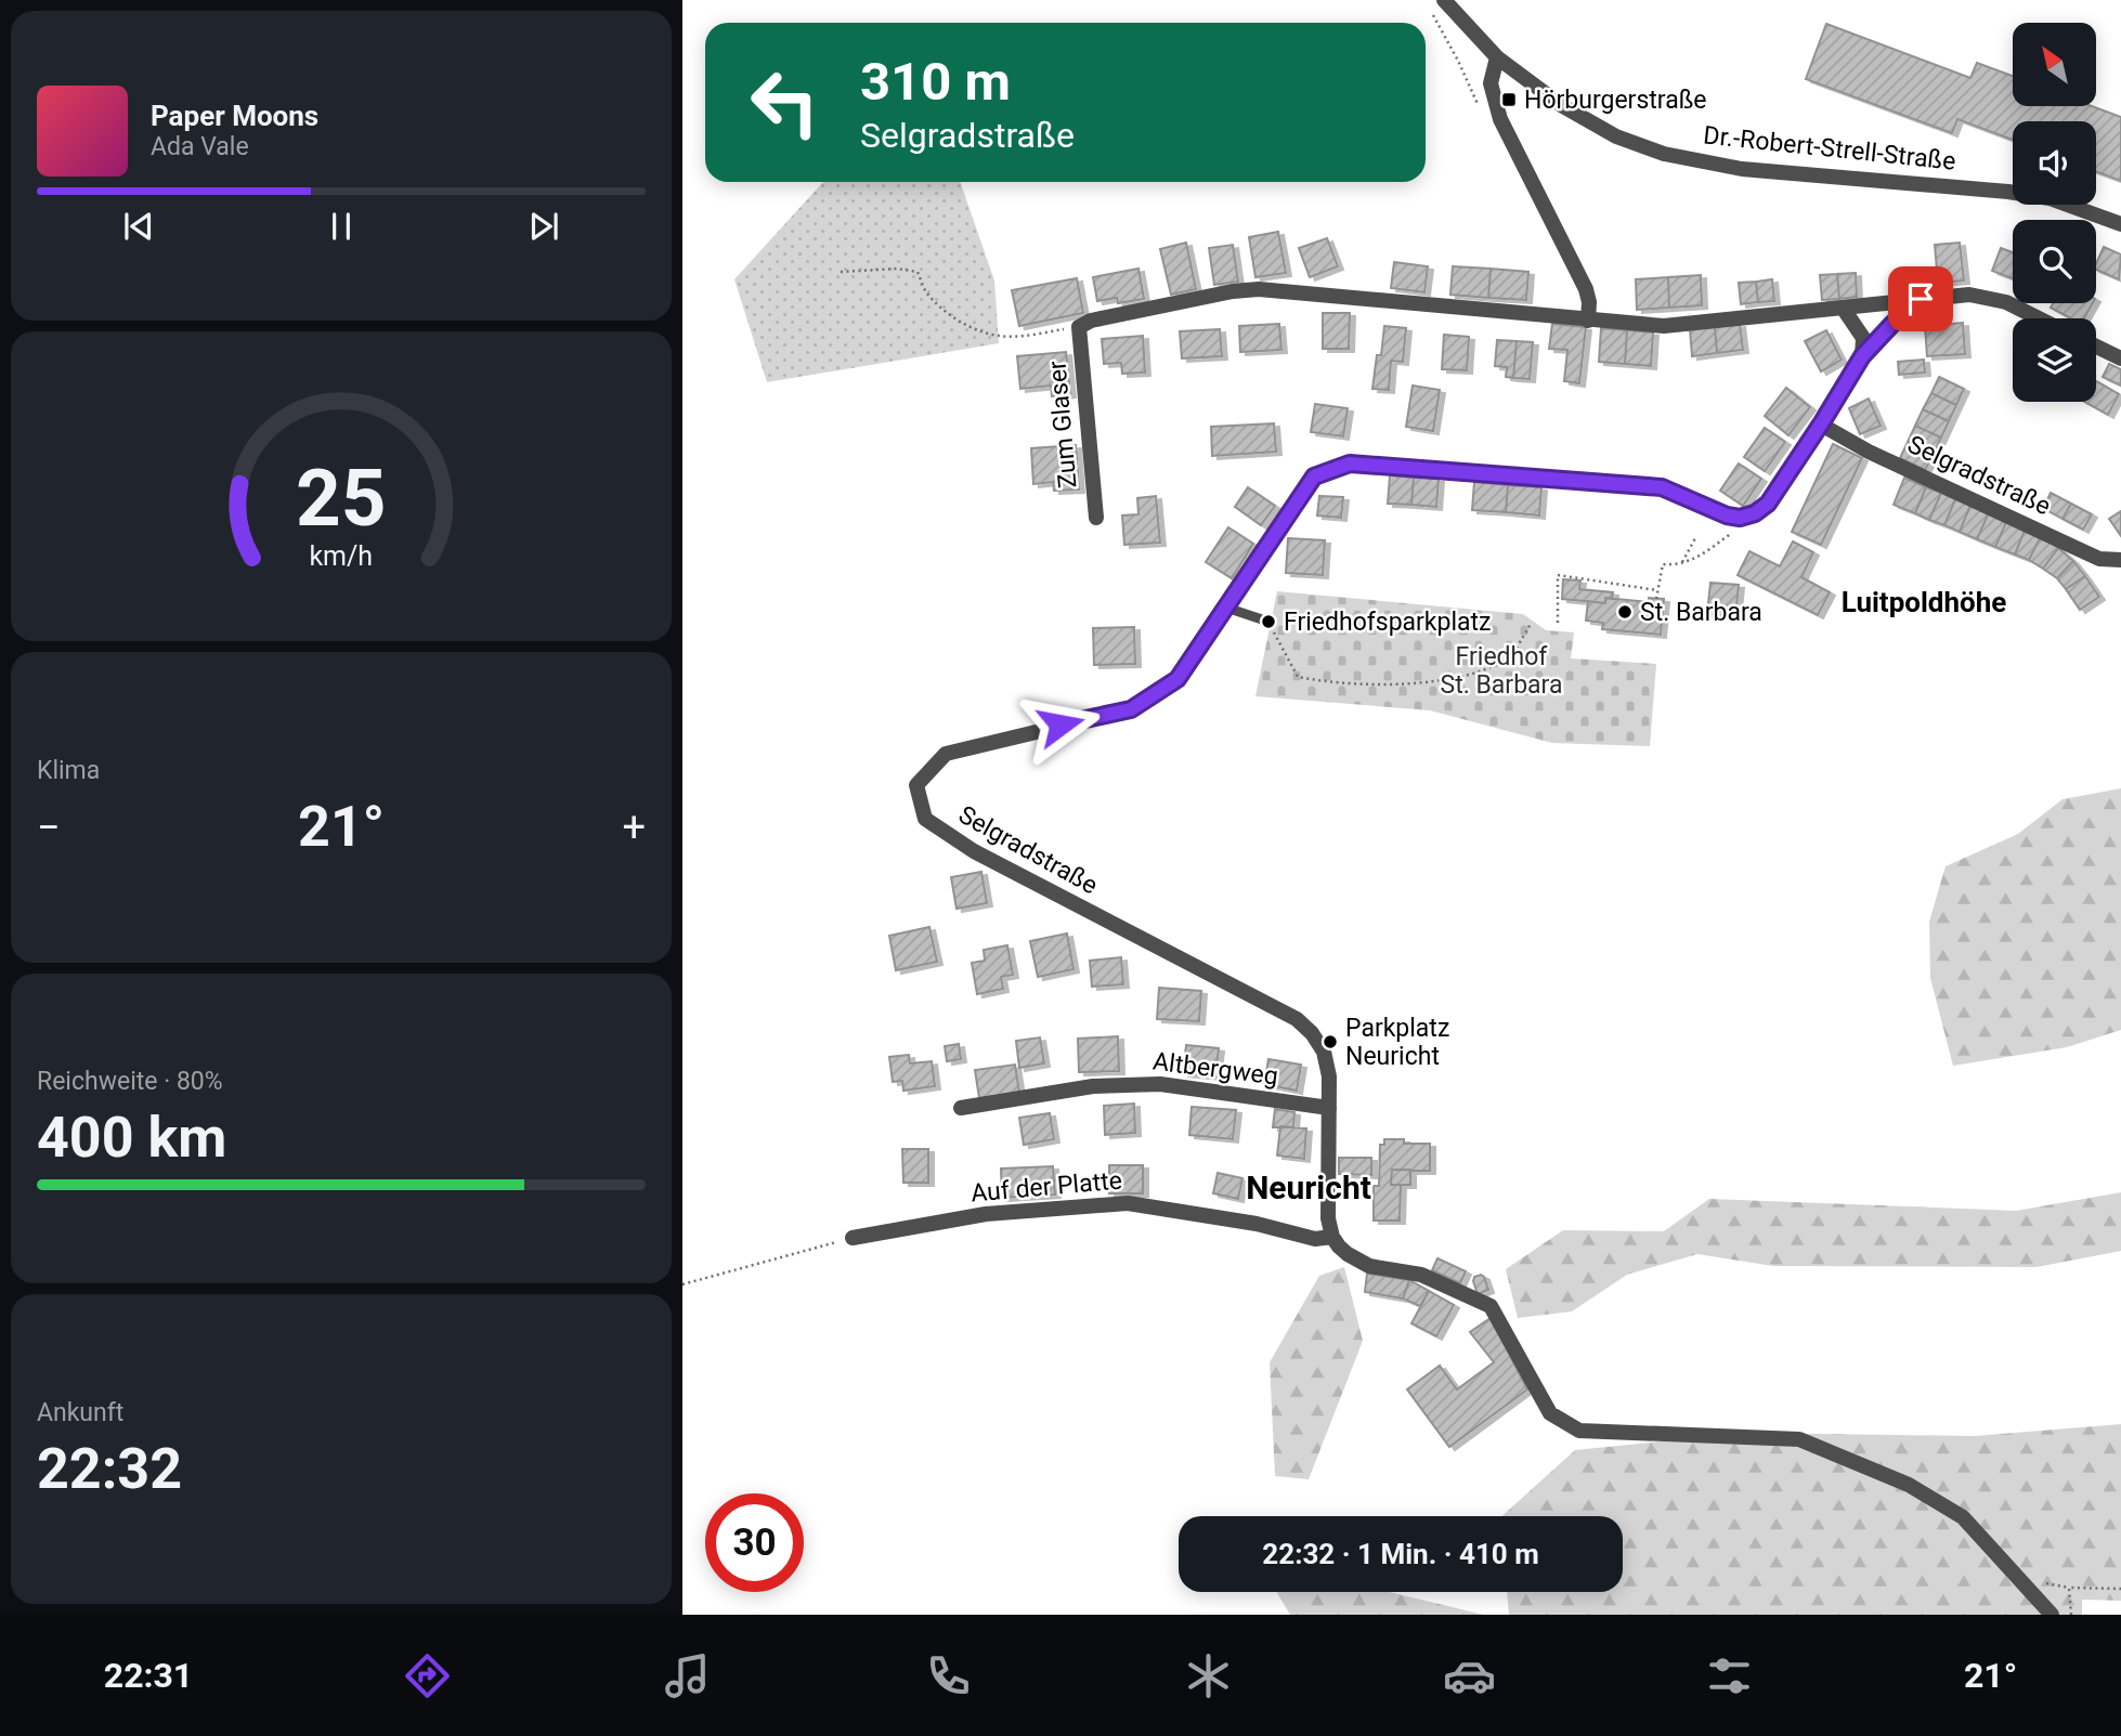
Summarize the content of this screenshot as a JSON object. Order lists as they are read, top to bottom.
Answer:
{
  "streets": {
    "street": [
      "Dr.-Robert-Strell-Straße",
      "Zum Glaser",
      "Selgradstraße",
      "Altbergweg",
      "Auf der Platte"
    ]
  },
  "crossings": [
    ["Selgradstraße", "Altbergweg"]
  ],
  "districts": ["Luitpoldhöhe", "Neuricht"],
  "parks": ["Friedhof St. Barbara"],
  "places": {
    "transit": ["Hörburgerstraße"],
    "other": ["St. Barbara", "Friedhofsparkplatz", "Parkplatz Neuricht"]
  },
  "north": "top left",
  "page": {
    "turn": ["310 m", "Selgradstraße"],
    "song": ["Paper Moons", "Ada Vale"],
    "tile": [
      "Klima",
      ["Reichweite · 80%", "400 km"],
      ["Ankunft", "22:32"]
    ],
    "heat": ["−", "21°", "+"],
    "limit": "30",
    "trip": "22:32 · 1 Min. · 410 m",
    "tabs": ["22:31", "21°"],
    "gauge": ["25", "km/h"]
  }
}
